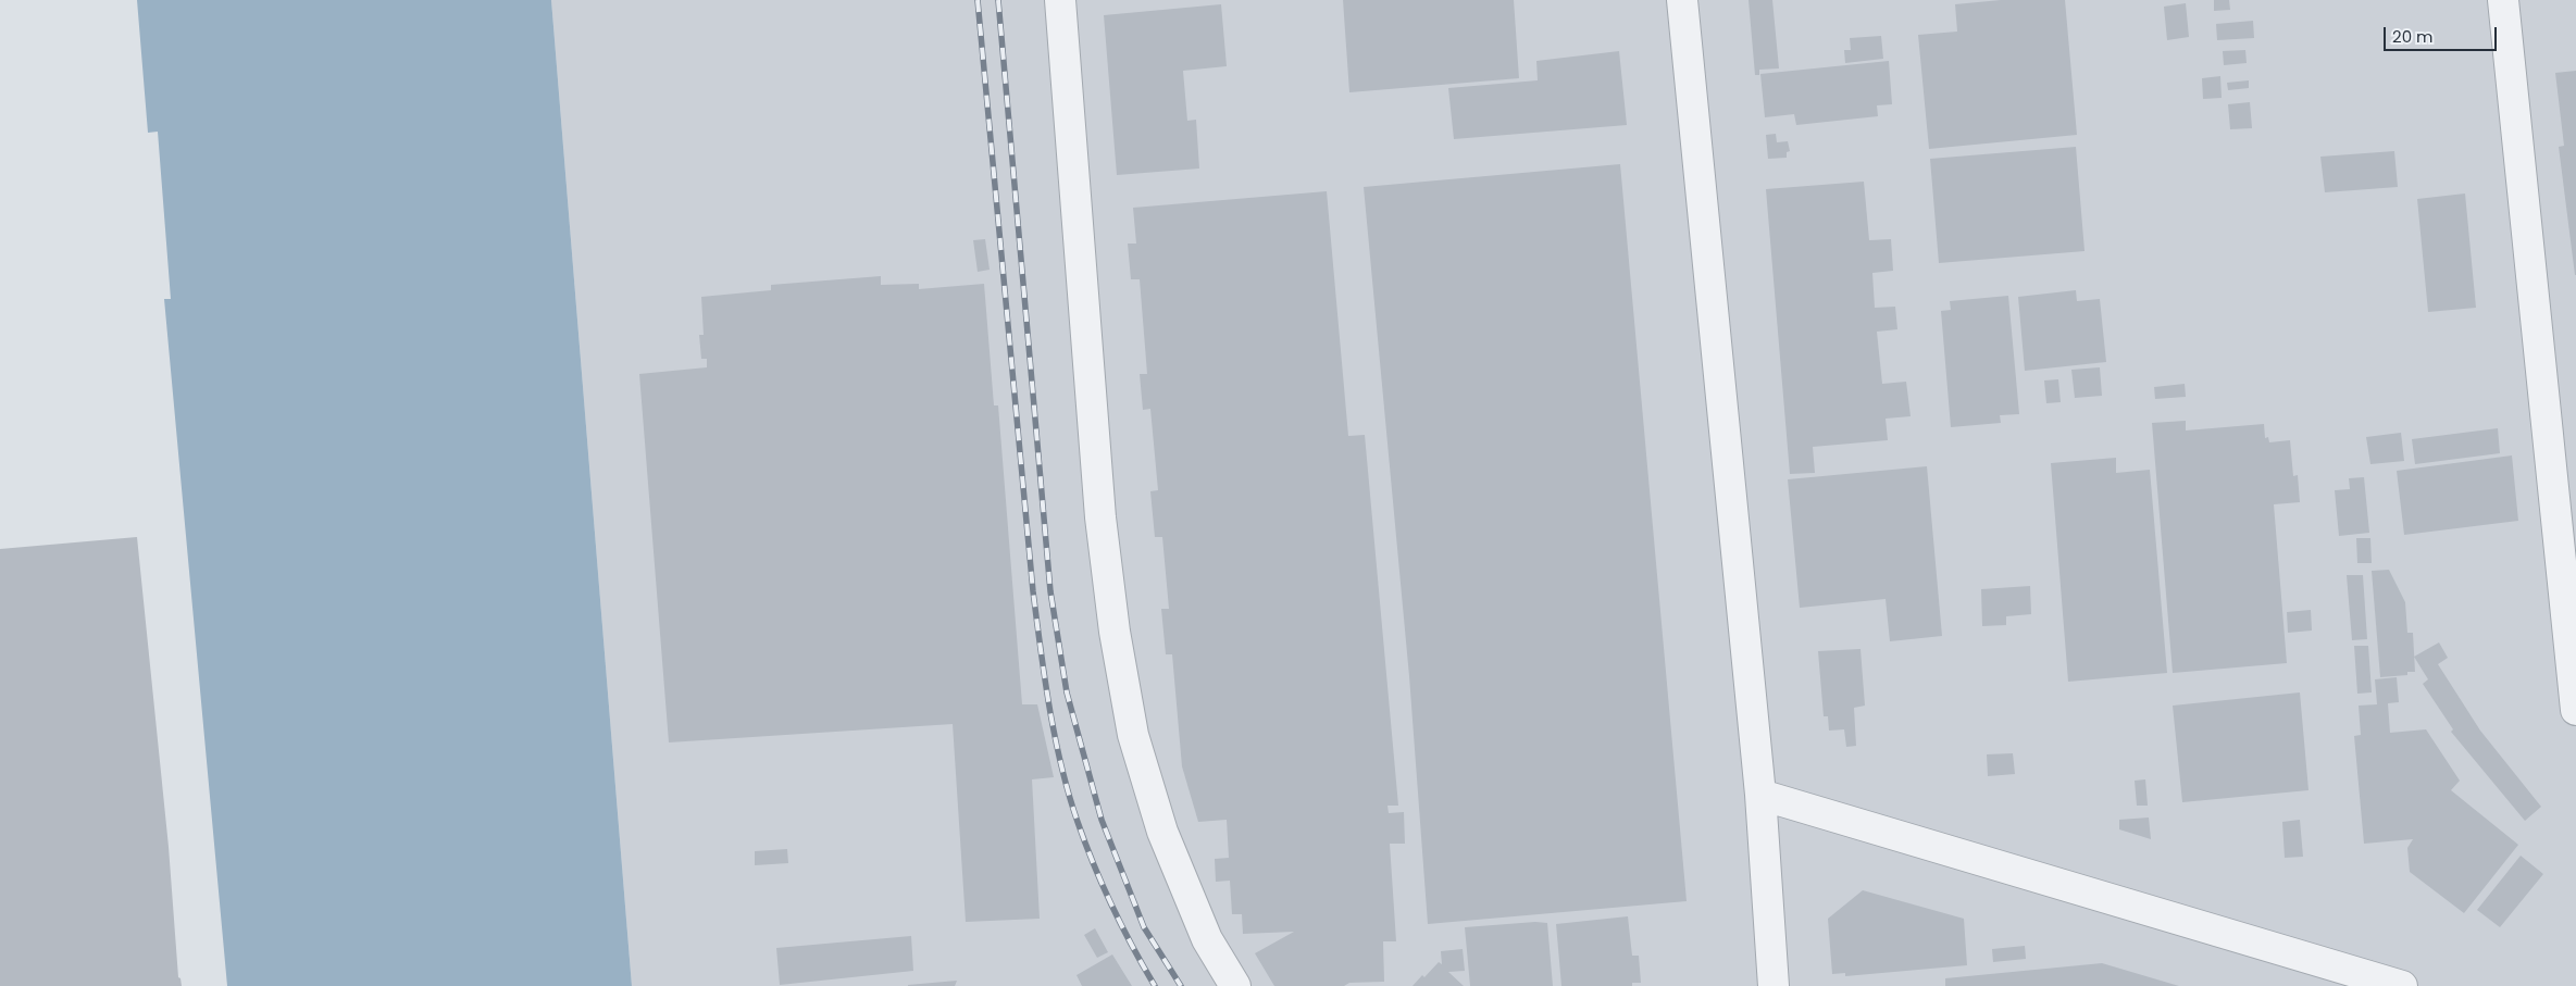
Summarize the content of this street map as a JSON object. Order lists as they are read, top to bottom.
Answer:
{
  "scale_bar": "20 m"
}
